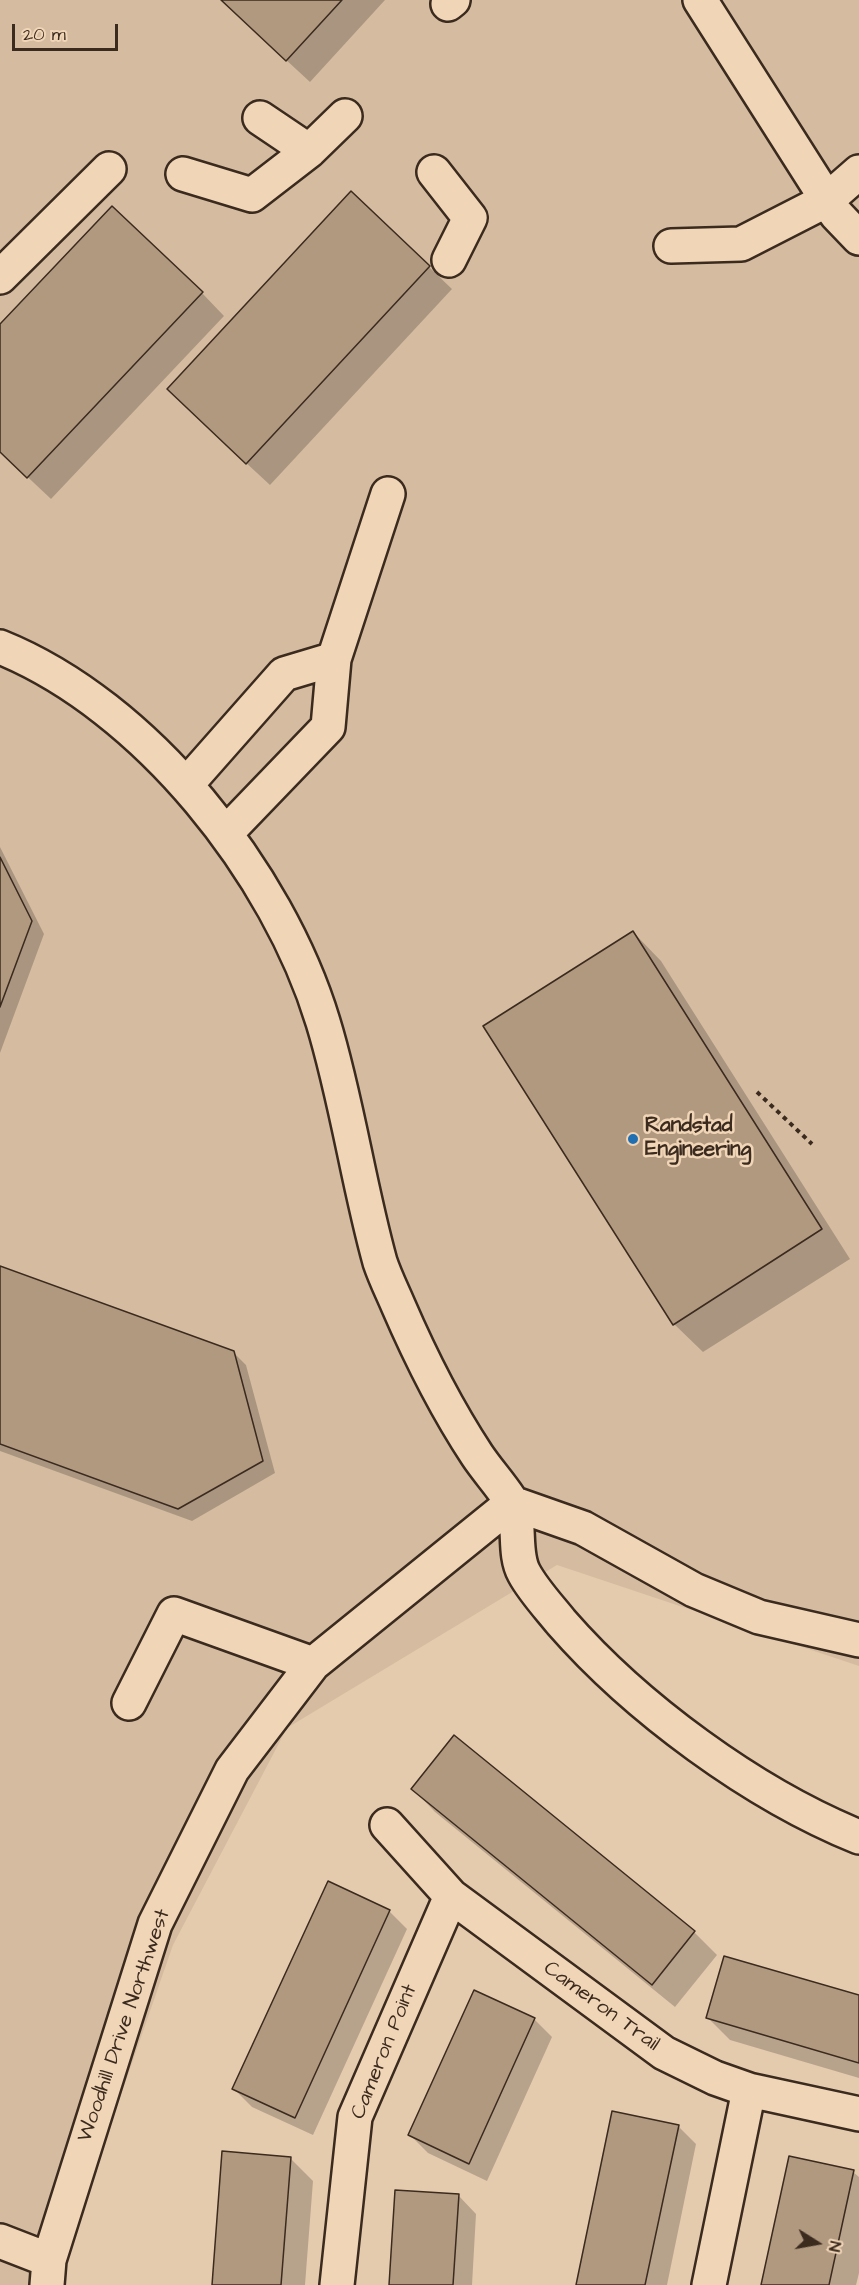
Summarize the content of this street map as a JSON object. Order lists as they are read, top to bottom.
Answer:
{
  "streets": {
    "street": ["Cameron Trail", "Woodhill Drive Northwest", "Cameron Point"]
  },
  "crossings": [
    ["Cameron Trail", "Cameron Point"]
  ],
  "places": ["Randstad Engineering"],
  "scale_bar": "20 m",
  "north": "right"
}
